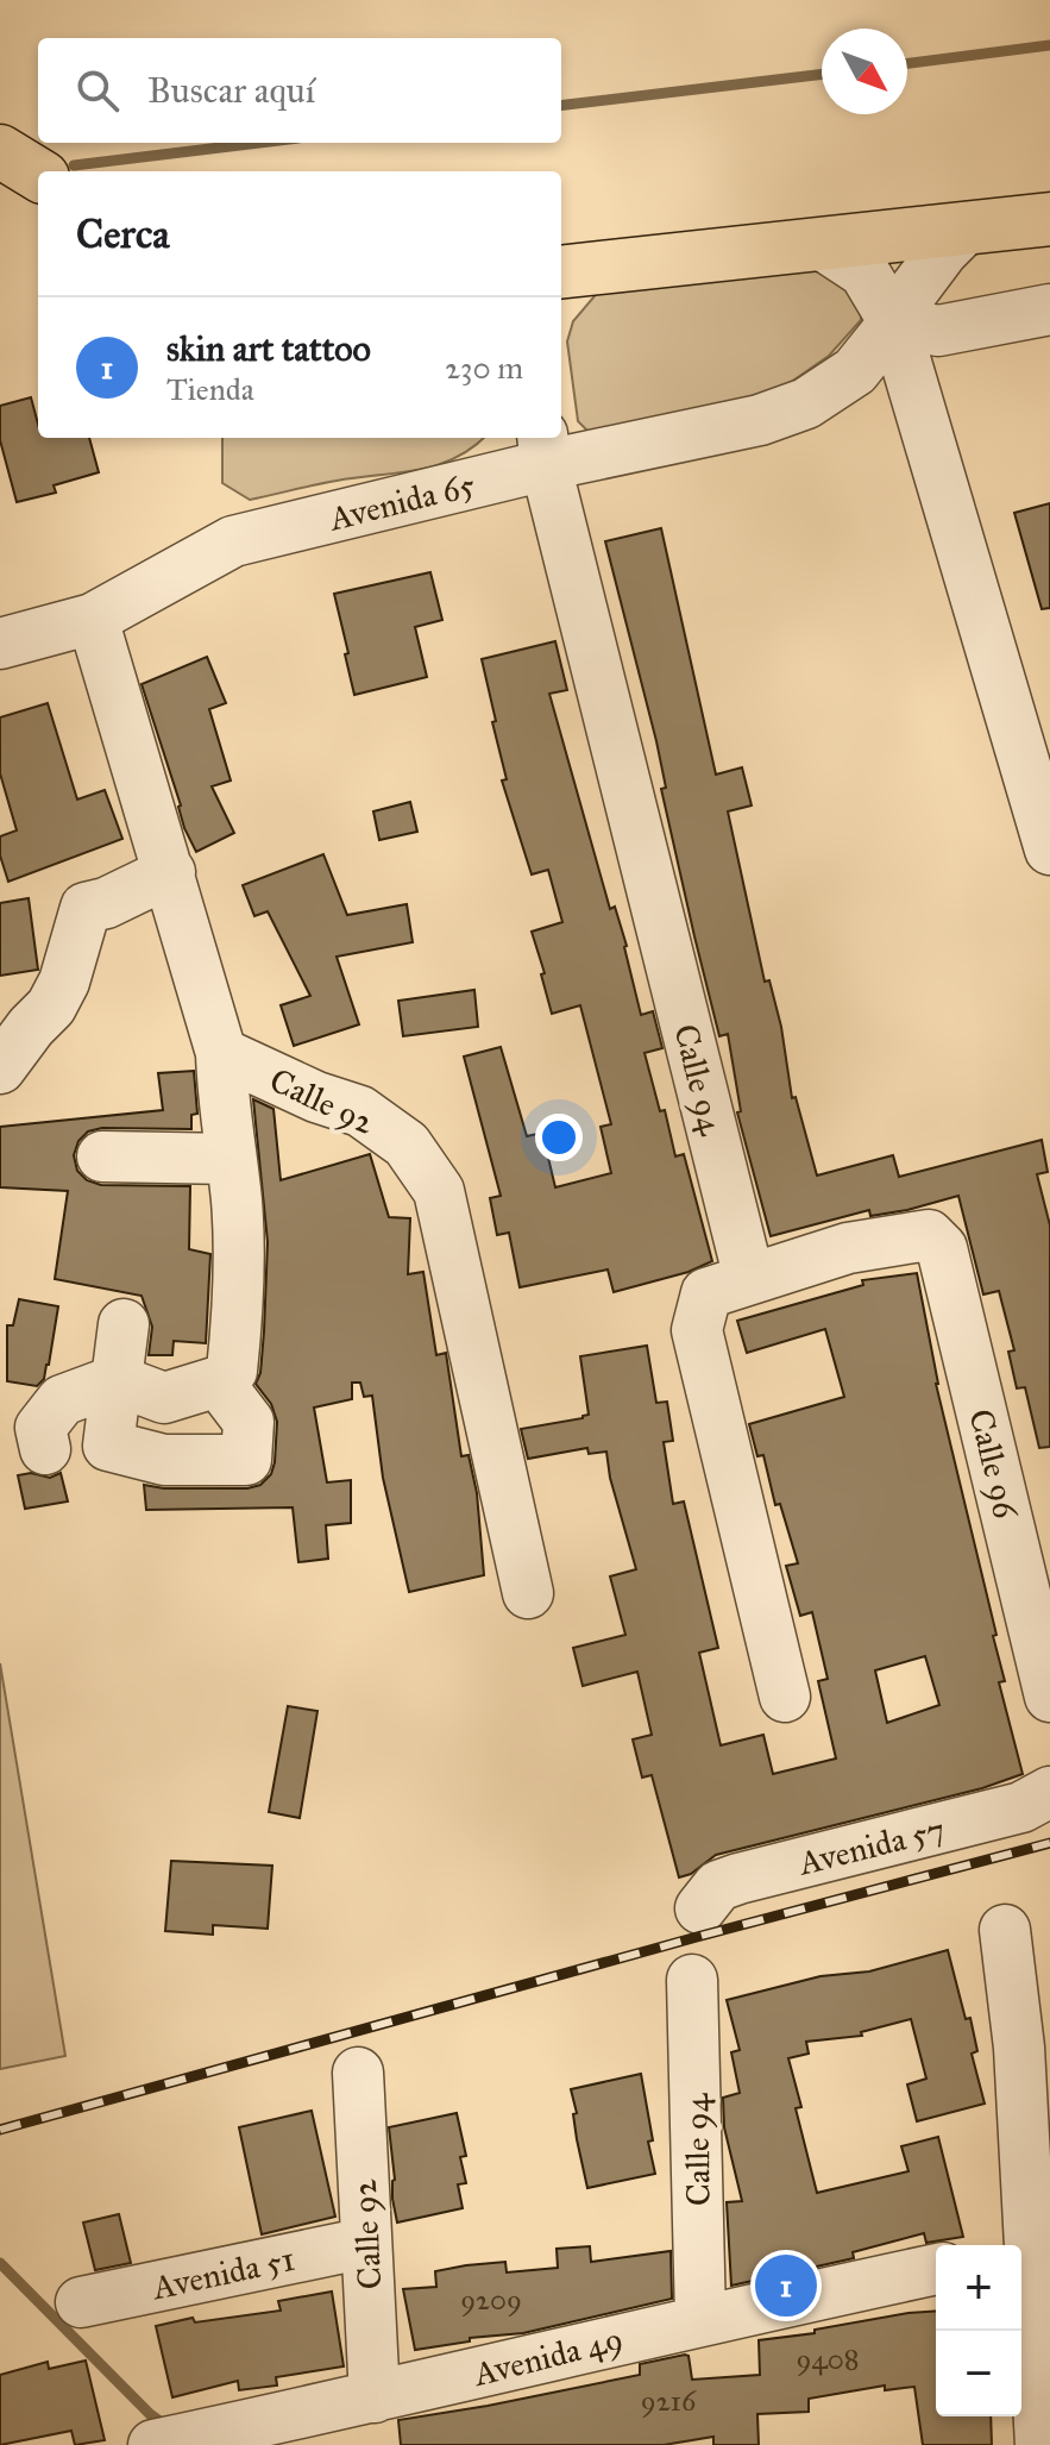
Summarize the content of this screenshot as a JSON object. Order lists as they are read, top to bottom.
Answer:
{
  "streets": {
    "street": [
      "Avenida 65",
      "Calle 94",
      "Calle 92",
      "Calle 96",
      "Avenida 57",
      "Avenida 51",
      "Avenida 49"
    ]
  },
  "crossings": [
    ["Avenida 65", "Calle 94"],
    ["Calle 94", "Calle 96"],
    ["Calle 94", "Avenida 49"],
    ["Calle 92", "Avenida 51"],
    ["Calle 92", "Avenida 49"]
  ],
  "house_numbers": ["9209", "9408", "9216"],
  "north": "bottom right",
  "page": {
    "search": "Buscar aquí",
    "heading": "Cerca",
    "list": [
      {
        "mark": "1",
        "name": "skin art tattoo",
        "note": "Tienda",
        "value": "230 m"
      }
    ],
    "map_buttons": ["+", "−"],
    "pins": "1"
  }
}
